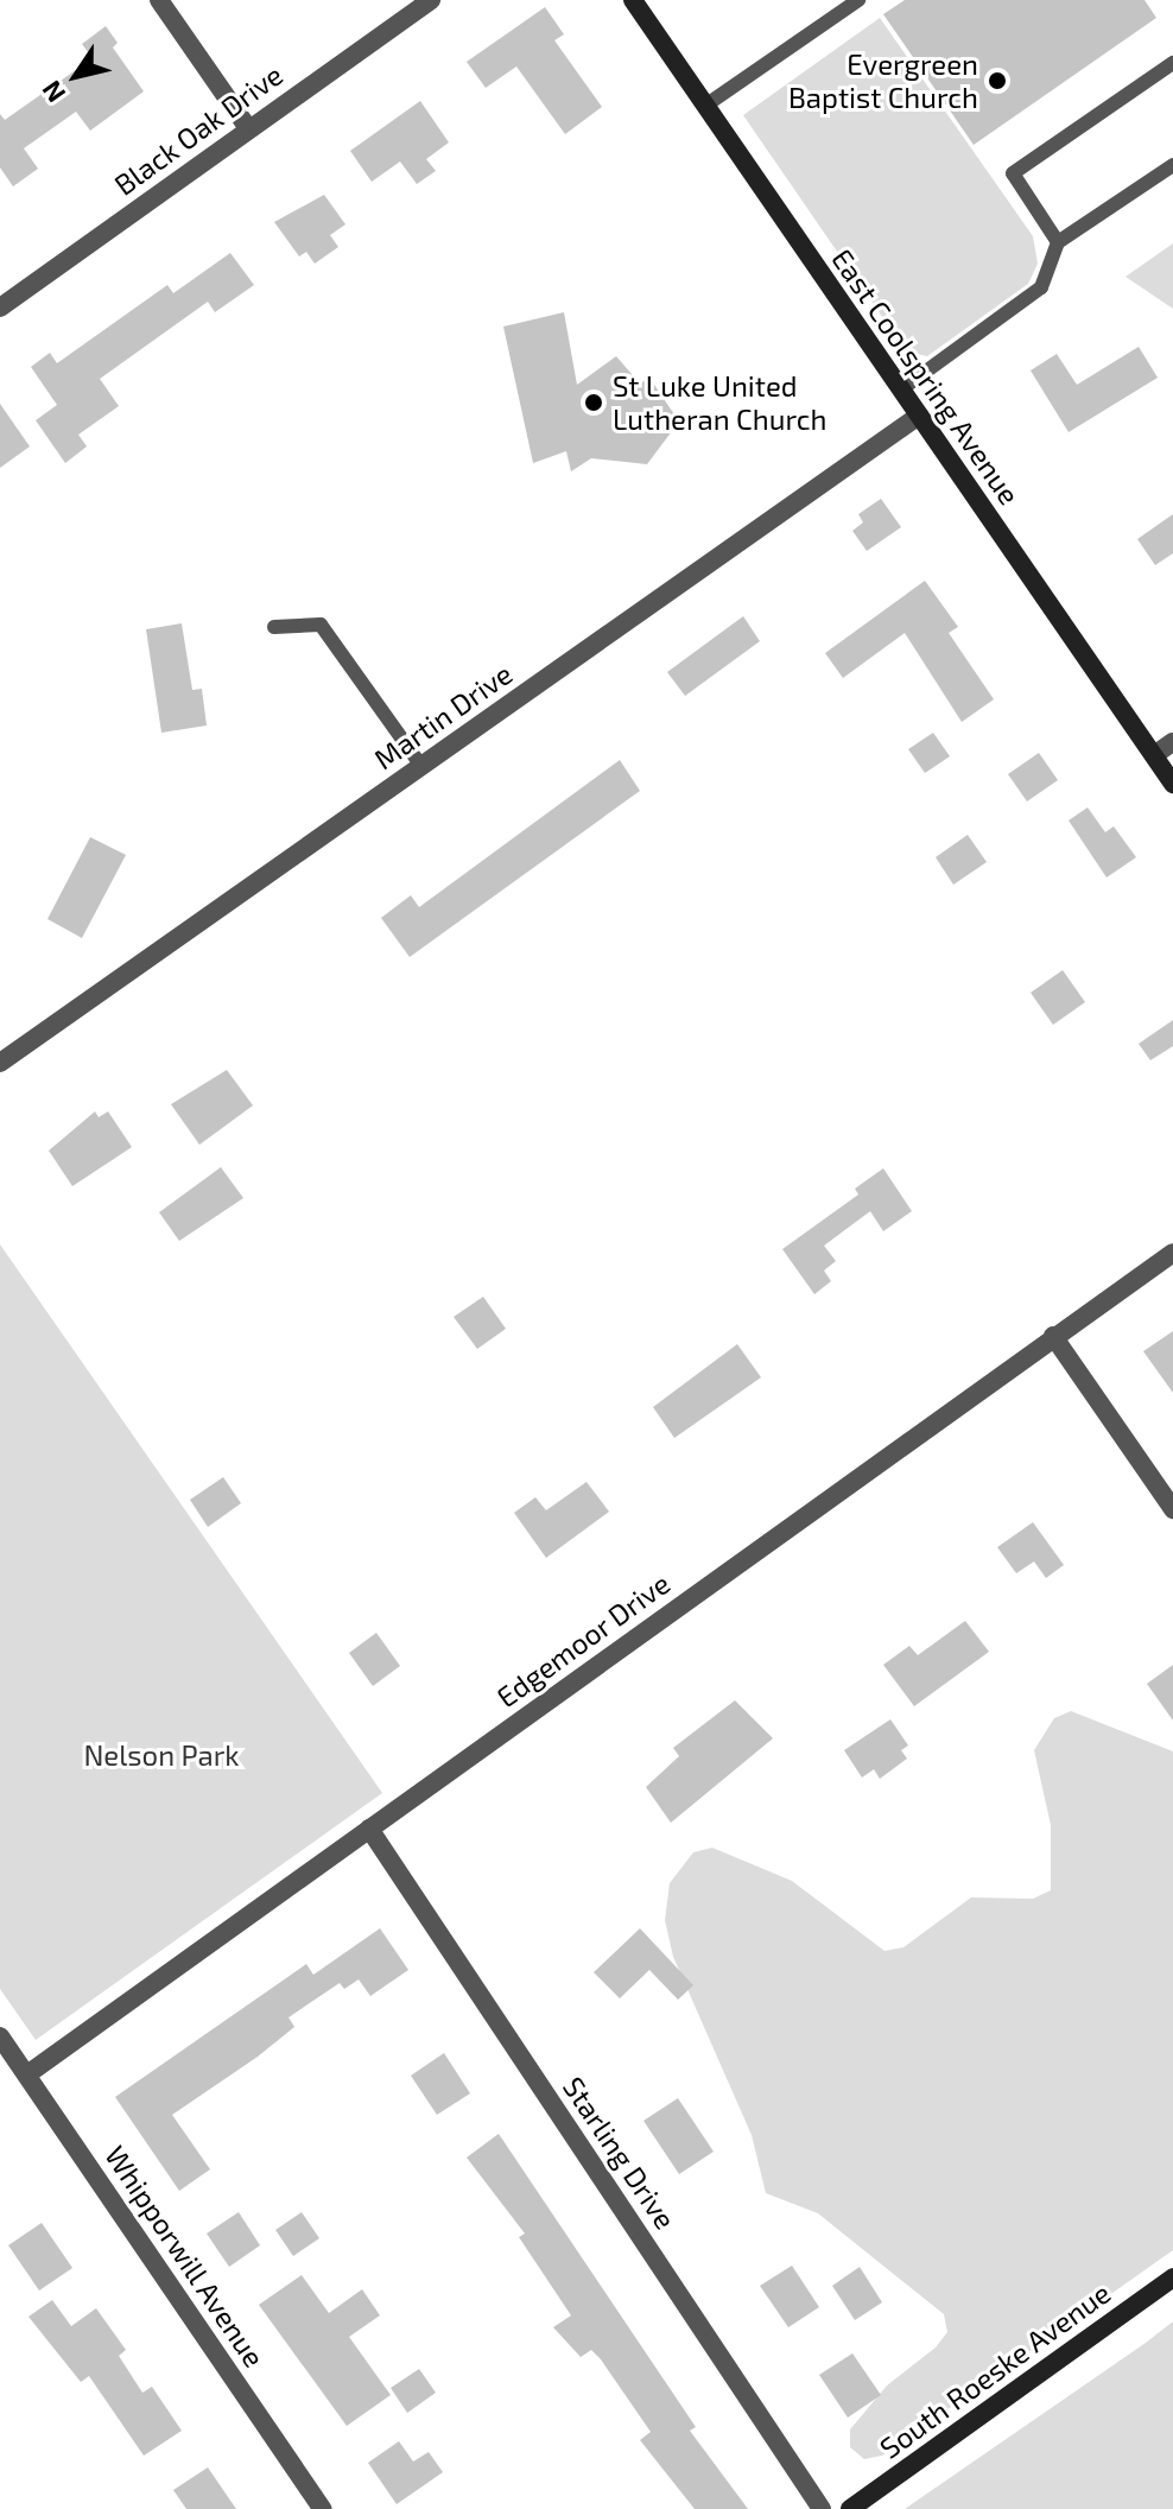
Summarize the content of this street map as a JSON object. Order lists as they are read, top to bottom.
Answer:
{
  "streets": {
    "street": [
      "Black Oak Drive",
      "East Coolspring Avenue",
      "Martin Drive",
      "Edgemoor Drive",
      "Starling Drive",
      "Whipporwill Avenue",
      "South Roeske Avenue"
    ]
  },
  "crossings": [
    ["East Coolspring Avenue", "Martin Drive"],
    ["Edgemoor Drive", "Starling Drive"],
    ["Edgemoor Drive", "Whipporwill Avenue"]
  ],
  "parks": ["Nelson Park"],
  "places": ["Evergreen Baptist Church", "St Luke United Lutheran Church"],
  "north": "bottom left"
}
